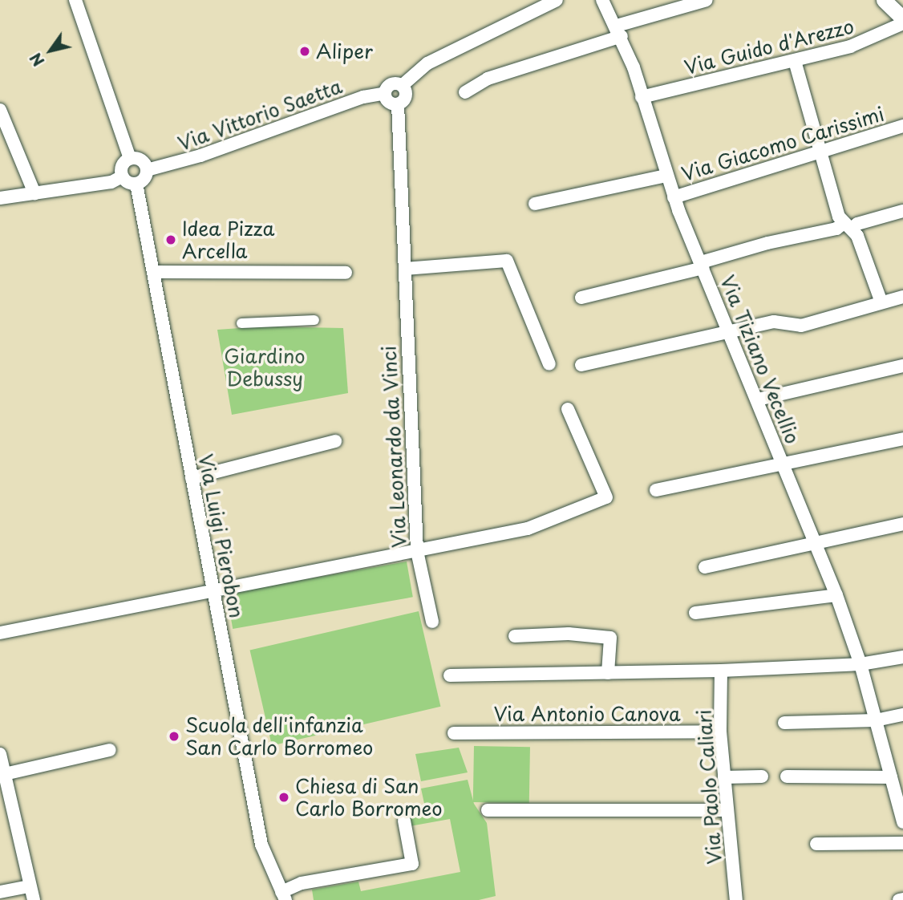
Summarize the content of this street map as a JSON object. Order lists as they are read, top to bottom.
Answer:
{
  "streets": {
    "street": [
      "Via Guido d'Arezzo",
      "Via Vittorio Saetta",
      "Via Giacomo Carissimi",
      "Via Tiziano Vecellio",
      "Via Leonardo da Vinci",
      "Via Luigi Pierobon",
      "Via Antonio Canova",
      "Via Paolo Caliari"
    ]
  },
  "crossings": [
    ["Via Guido d'Arezzo", "Via Tiziano Vecellio"],
    ["Via Vittorio Saetta", "Via Leonardo da Vinci"],
    ["Via Vittorio Saetta", "Via Luigi Pierobon"],
    ["Via Giacomo Carissimi", "Via Tiziano Vecellio"],
    ["Via Antonio Canova", "Via Paolo Caliari"]
  ],
  "parks": ["Giardino Debussy"],
  "places": [
    "Aliper",
    "Idea Pizza Arcella",
    "Scuola dell'infanzia San Carlo Borromeo",
    "Chiesa di San Carlo Borromeo"
  ],
  "north": "bottom left"
}
